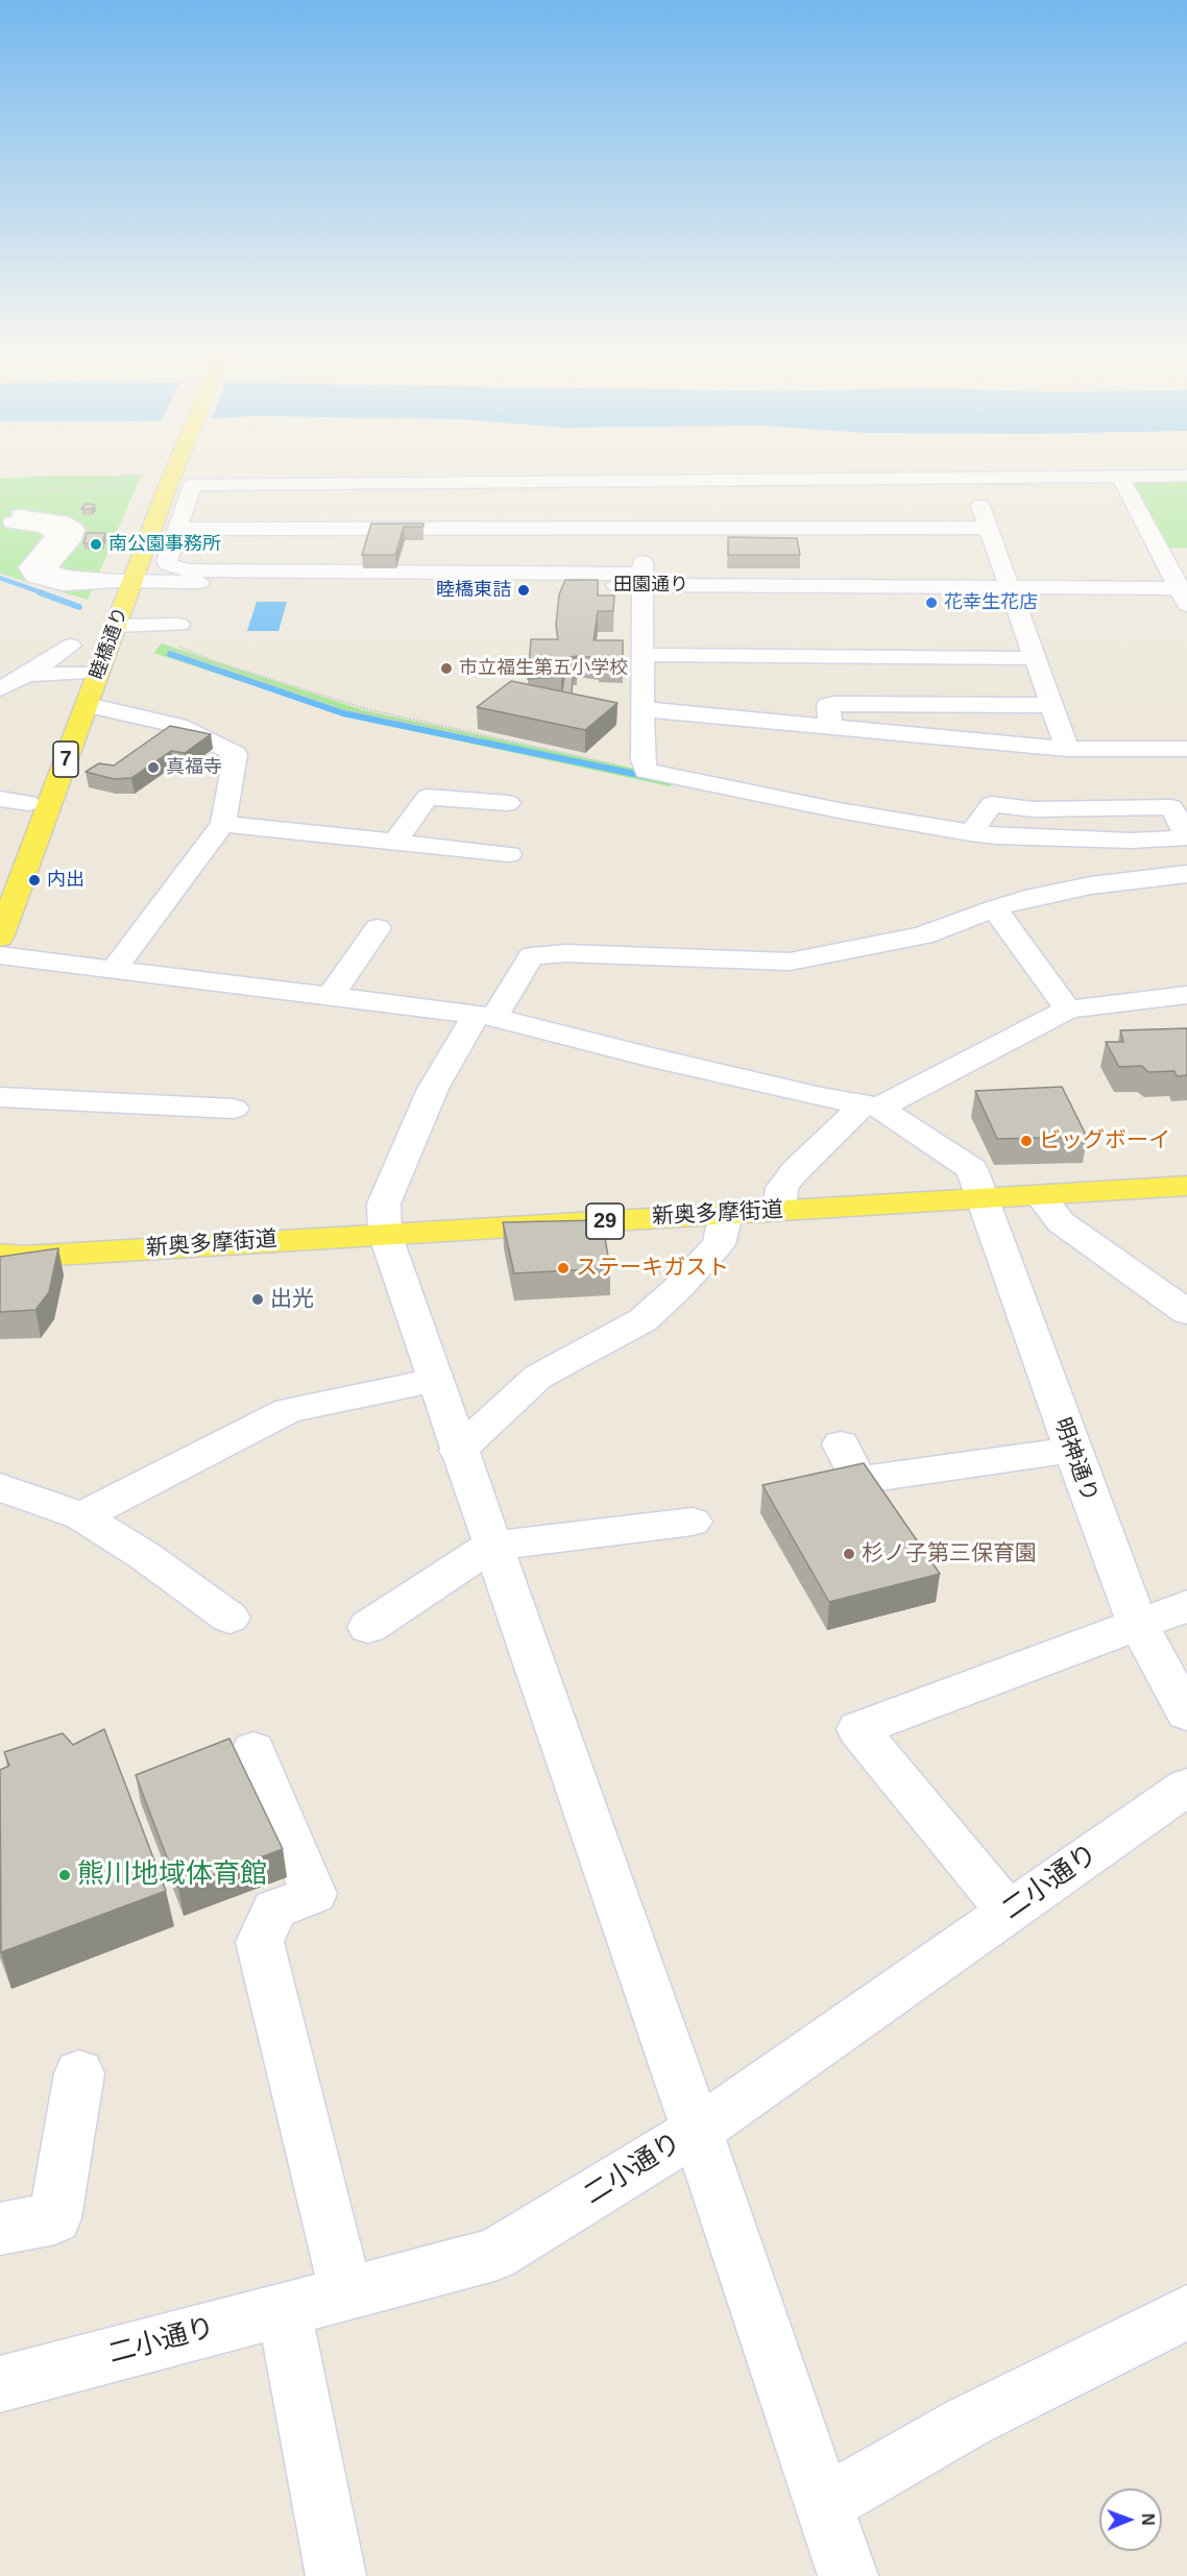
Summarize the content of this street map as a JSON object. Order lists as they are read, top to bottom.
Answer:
{
  "streets": {
    "main road": [
      "睦橋通り",
      "7",
      "新奥多摩街道",
      "29"
    ],
    "street": ["田園通り", "明神通り", "二小通り"]
  },
  "crossings": [
    ["田園通り", "睦橋通り"],
    ["新奥多摩街道", "明神通り"]
  ],
  "places": [
    "南公園事務所",
    "睦橋東詰",
    "花幸生花店",
    "市立福生第五小学校",
    "真福寺",
    "内出",
    "ビッグボーイ",
    "ステーキガスト",
    "出光",
    "杉ノ子第三保育園",
    "熊川地域体育館"
  ],
  "north": "right"
}
